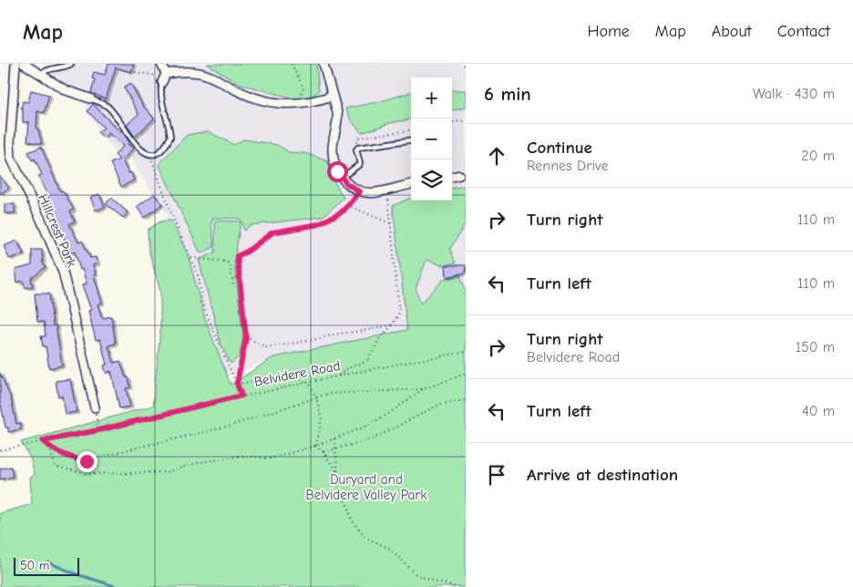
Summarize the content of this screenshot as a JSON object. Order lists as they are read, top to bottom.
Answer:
{
  "streets": {
    "street": ["Hillcrest Park"],
    "path": ["Belvidere Road"]
  },
  "parks": ["Duryard and Belvidere Valley Park"],
  "scale_bar": "50 m",
  "page": {
    "header": "Map",
    "nav": [
      "Home",
      "Map",
      "About",
      "Contact"
    ],
    "heading": ["6 min", "Walk · 430 m"],
    "map_buttons": ["+", "−"],
    "list": [
      ["Continue", "Rennes Drive", "20 m"],
      ["Turn right", "110 m"],
      ["Turn left", "110 m"],
      ["Turn right", "Belvidere Road", "150 m"],
      ["Turn left", "40 m"],
      "Arrive at destination"
    ],
    "scale": "50 m"
  }
}
